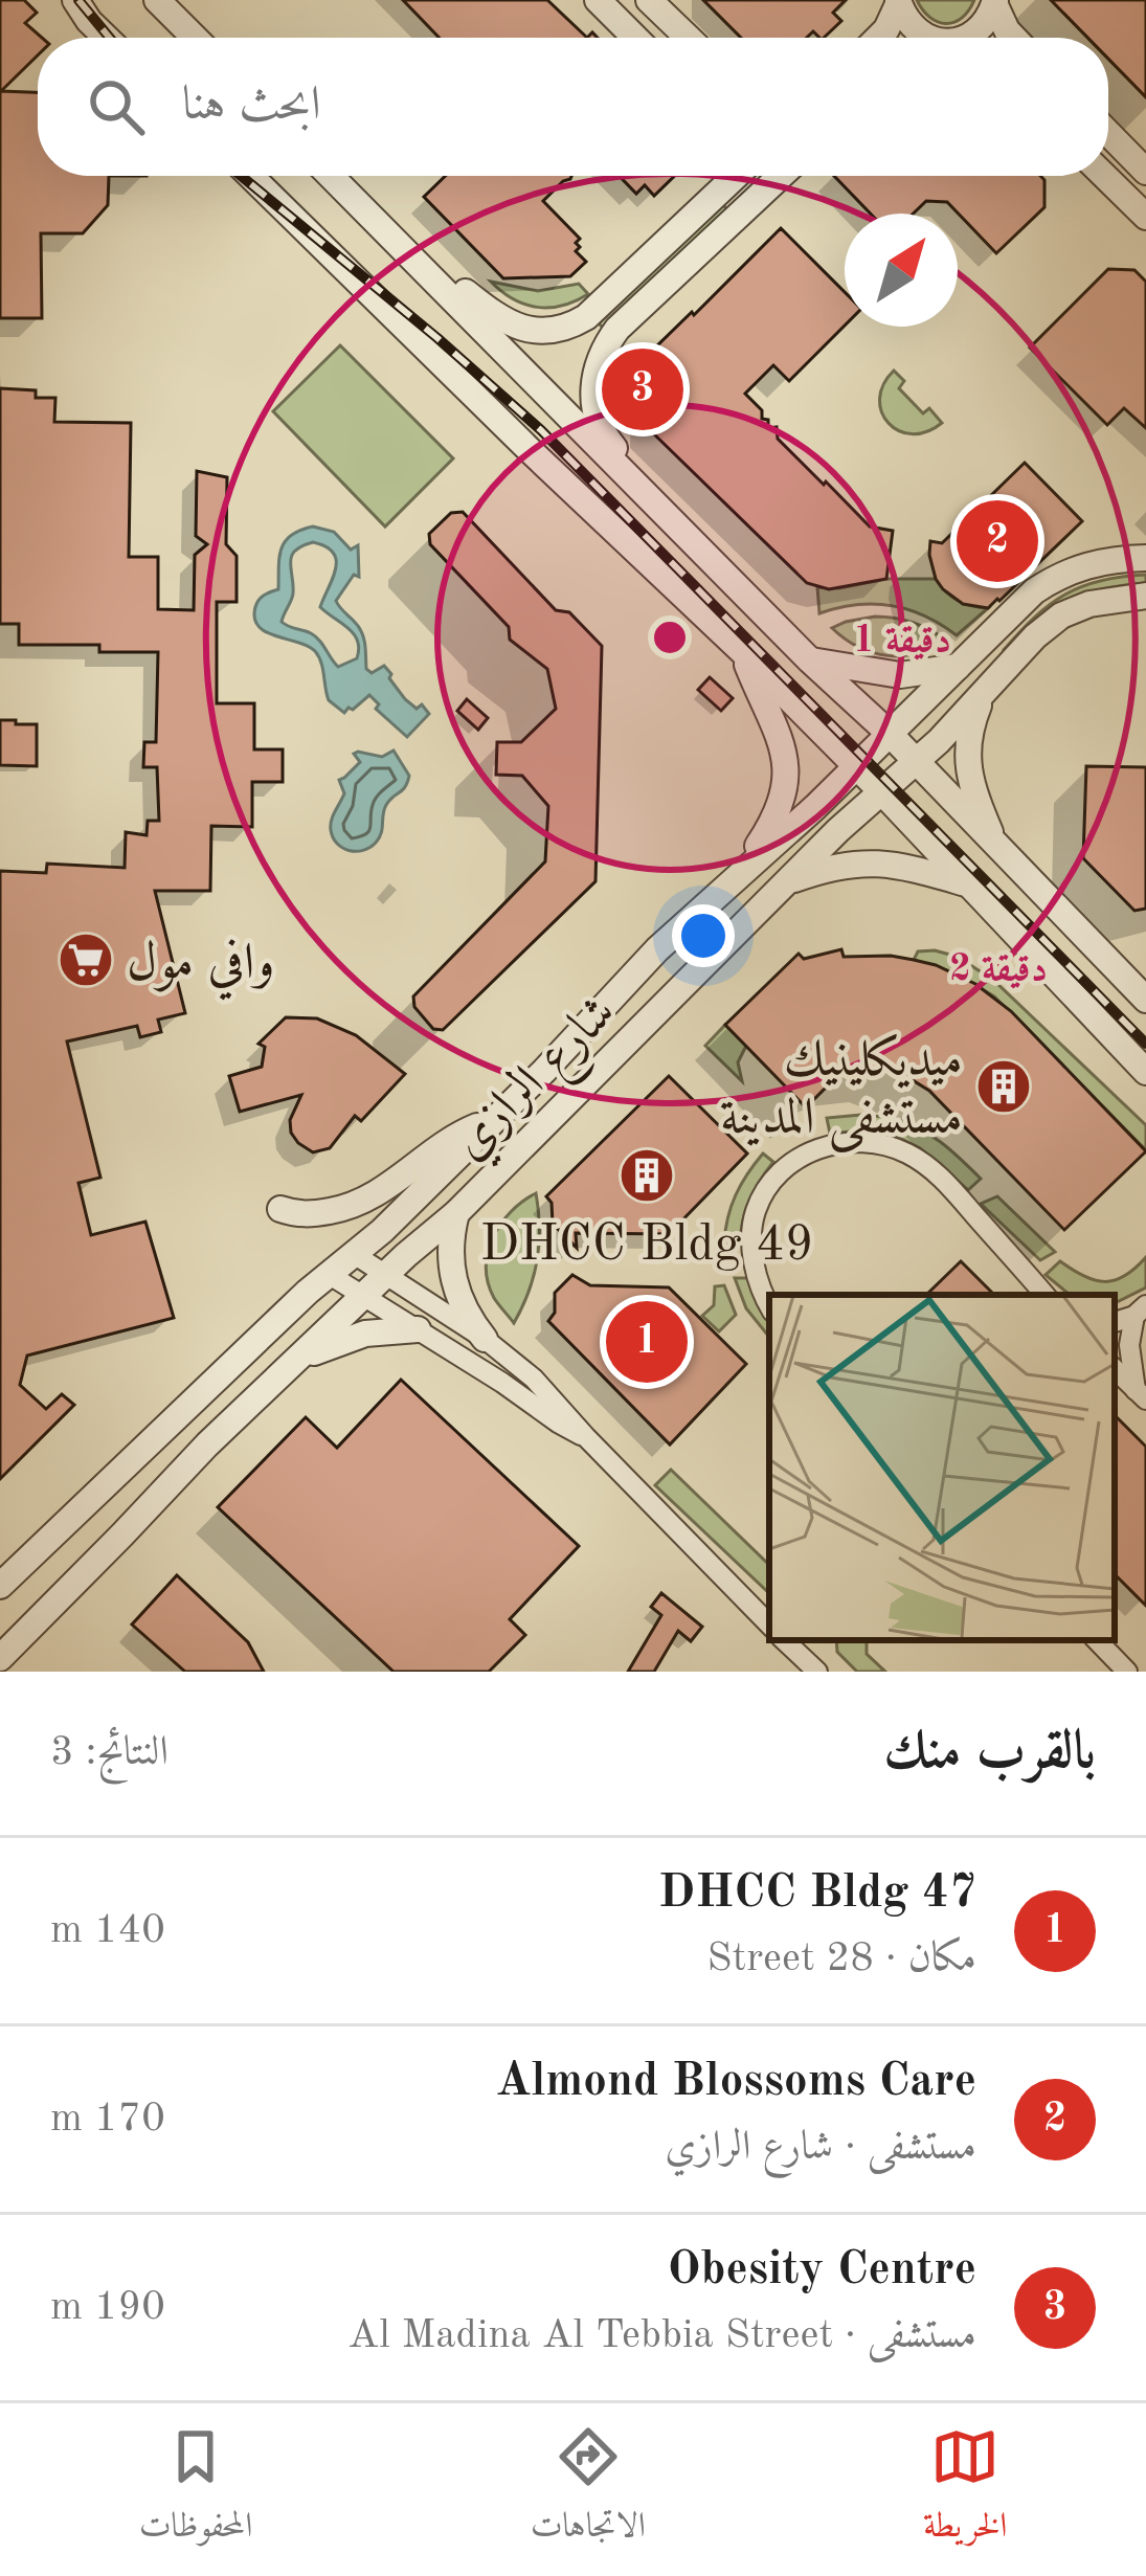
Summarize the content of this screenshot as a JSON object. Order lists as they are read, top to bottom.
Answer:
{
  "streets": {
    "street": ["شارع الرازي"]
  },
  "places": {
    "supermarket": ["وافي مول"],
    "building": ["ميديكلينيك مستشفى المدينة", "DHCC Bldg 49"]
  },
  "north": "top right",
  "page": {
    "search": "ابحث هنا",
    "pins": ["3", "2", "1"],
    "heading": ["بالقرب منك", "النتائج: 3"],
    "list": [
      {
        "mark": "1",
        "name": "DHCC Bldg 47",
        "note": "مكان · 28 Street",
        "value": "140 m"
      },
      {
        "mark": "2",
        "name": "Almond Blossoms Care",
        "note": "مستشفى · شارع الرازي",
        "value": "170 m"
      },
      {
        "mark": "3",
        "name": "Obesity Centre",
        "note": "مستشفى · Al Madina Al Tebbia Street",
        "value": "190 m"
      }
    ],
    "nav": ["الخريطة", "الاتجاهات", "المحفوظات"]
  },
  "rings": ["1 دقيقة", "2 دقيقة"]
}
